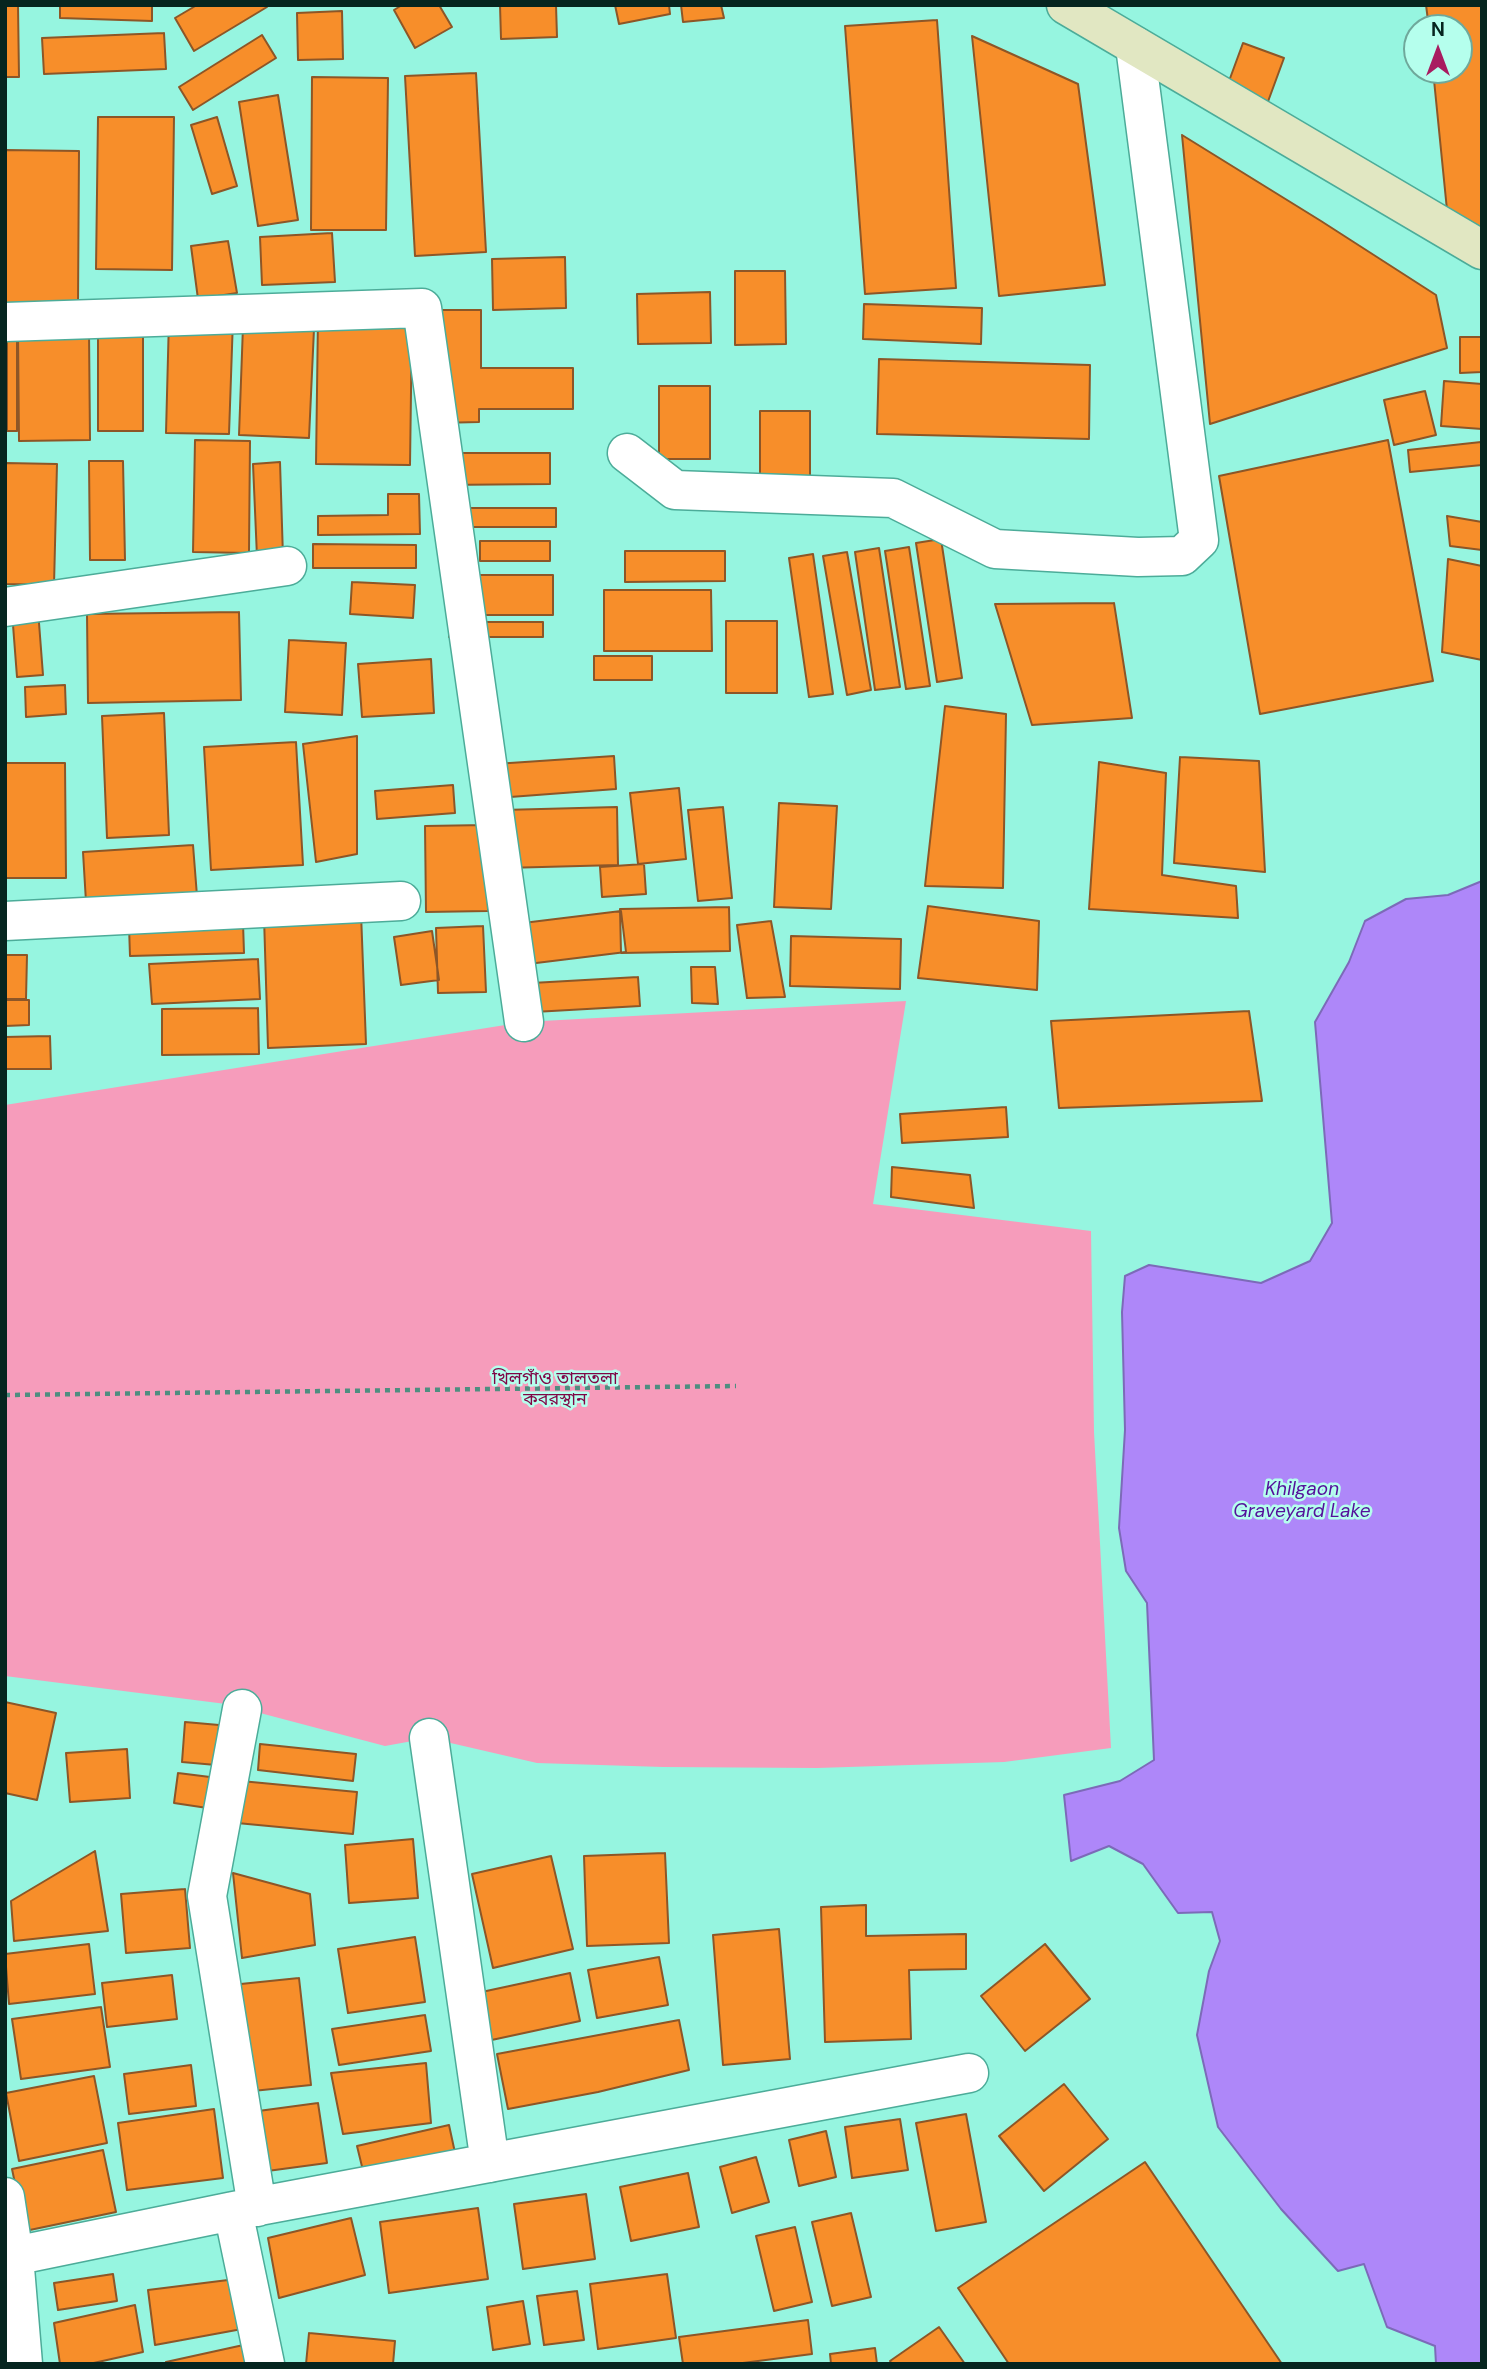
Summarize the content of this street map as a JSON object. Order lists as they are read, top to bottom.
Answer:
{
  "water": ["Khilgaon Graveyard Lake"],
  "parks": ["খিলগাঁও তালতলা কবরস্থান"],
  "north": "top"
}
